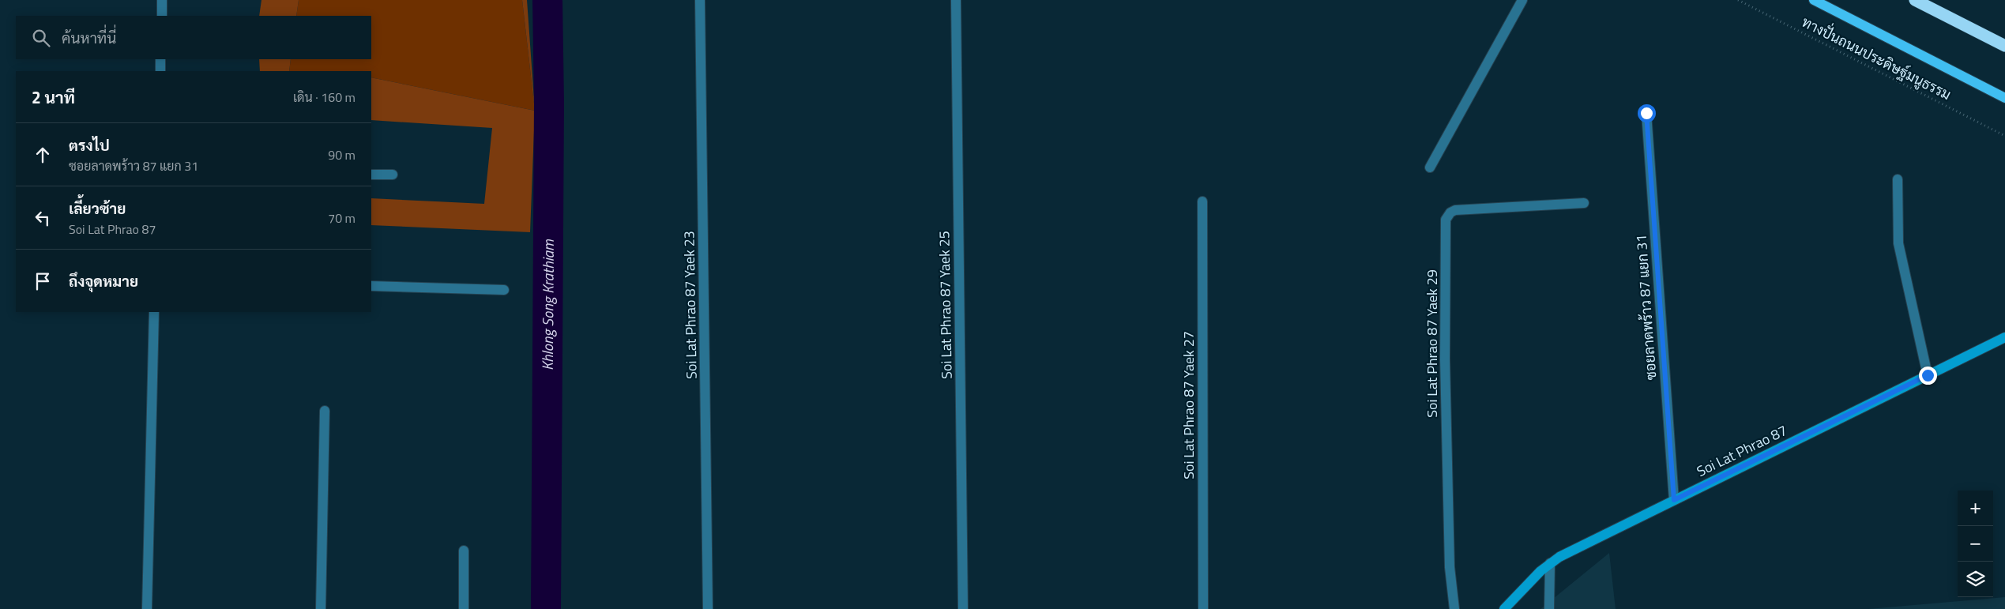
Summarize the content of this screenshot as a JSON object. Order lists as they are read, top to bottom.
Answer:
{
  "streets": {
    "street": [
      "Soi Lat Phrao 87 Yaek 23",
      "Soi Lat Phrao 87 Yaek 25",
      "ซอยลาดพร้าว 87 แยก 31",
      "Soi Lat Phrao 87 Yaek 29",
      "Soi Lat Phrao 87 Yaek 27",
      "Soi Lat Phrao 87"
    ],
    "path": ["ทางปั่นถนนประดิษฐ์มนูธรรม"]
  },
  "crossings": [
    ["ซอยลาดพร้าว 87 แยก 31", "Soi Lat Phrao 87"]
  ],
  "water": ["Khlong Song Krathiam"],
  "page": {
    "search": "ค้นหาที่นี่",
    "heading": ["2 นาที", "เดิน · 160 m"],
    "list": [
      ["ตรงไป", "ซอยลาดพร้าว 87 แยก 31", "90 m"],
      ["เลี้ยวซ้าย", "Soi Lat Phrao 87", "70 m"],
      "ถึงจุดหมาย"
    ],
    "map_buttons": ["+", "−"]
  }
}
